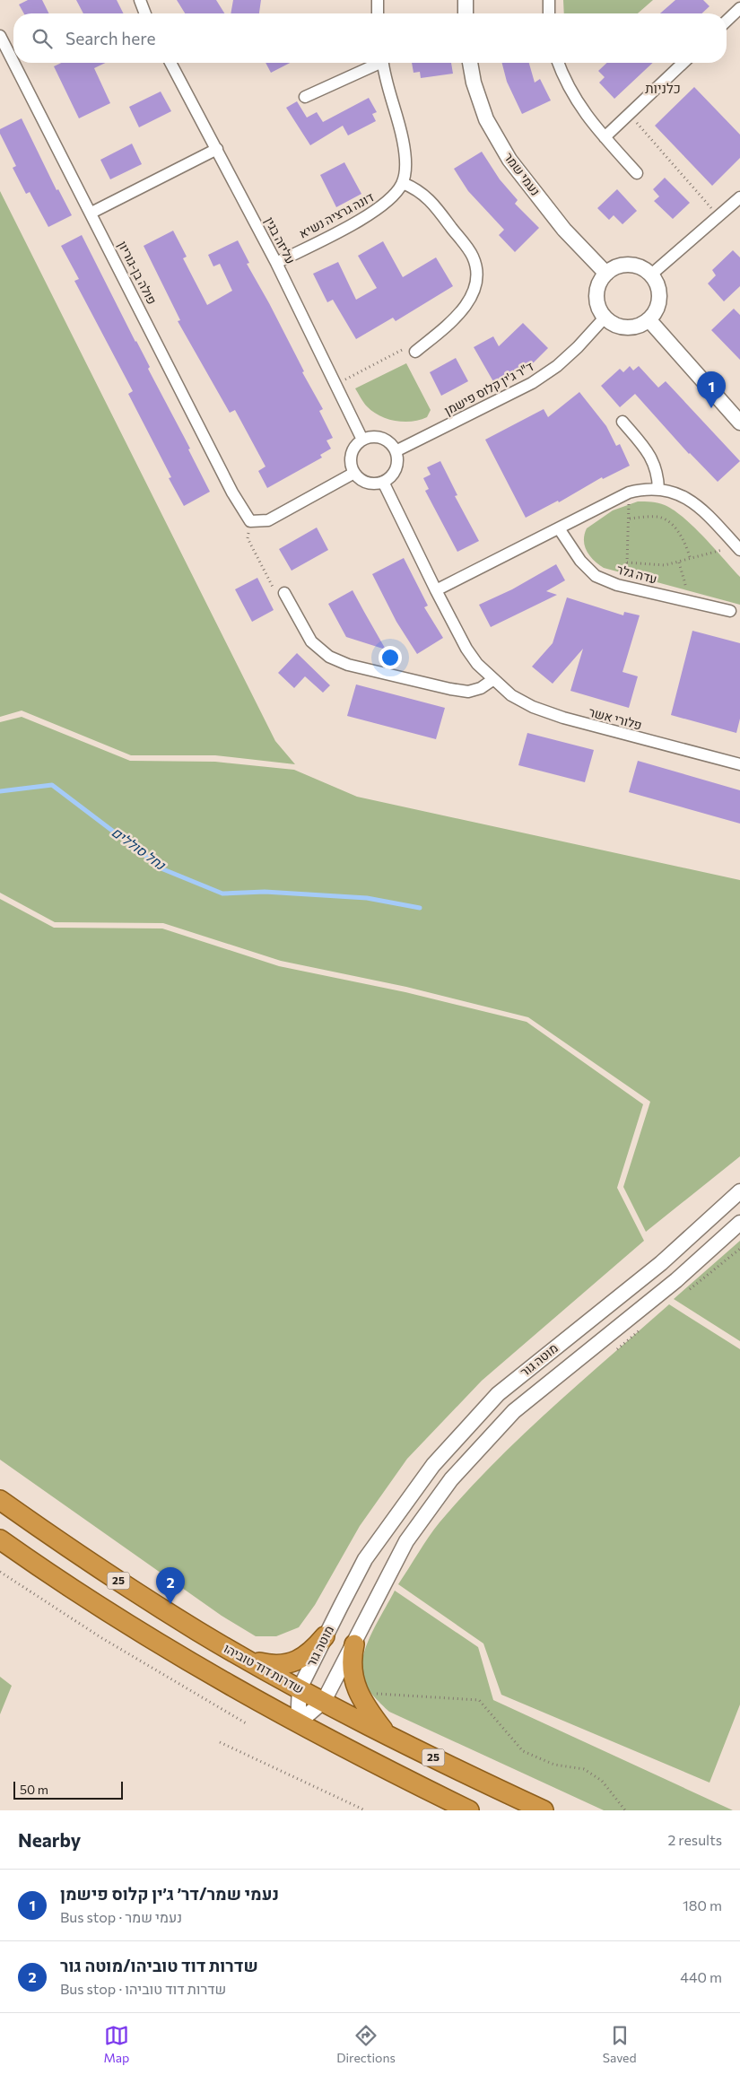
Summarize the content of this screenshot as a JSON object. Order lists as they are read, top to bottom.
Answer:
{
  "streets": {
    "highway": ["25", "שדרות דוד טוביהו"],
    "street": [
      "נעמי שמר",
      "דונה גרציה נשיא",
      "עליזה בגין",
      "פולה בן-גוריון",
      "ד\"ר ג'ין קלוס פישמן",
      "עדה גלר",
      "פלורי אשר",
      "מוטה גור"
    ]
  },
  "crossings": [
    ["נעמי שמר", "ד\"ר ג'ין קלוס פישמן"],
    ["דונה גרציה נשיא", "עליזה בגין"],
    ["עליזה בגין", "ד\"ר ג'ין קלוס פישמן"],
    ["עליזה בגין", "פלורי אשר"],
    ["ד\"ר ג'ין קלוס פישמן", "פלורי אשר"],
    ["מוטה גור", "שדרות דוד טוביהו"]
  ],
  "districts": ["כלניות"],
  "water": ["נחל סוללים"],
  "scale_bar": "50 m",
  "page": {
    "search": "Search here",
    "pins": ["1", "2"],
    "scale": "50 m",
    "heading": ["Nearby", "2 results"],
    "list": [
      {
        "mark": "1",
        "name": "נעמי שמר/דר׳ ג׳ין קלוס פישמן",
        "note": "Bus stop · נעמי שמר",
        "value": "180 m"
      },
      {
        "mark": "2",
        "name": "שדרות דוד טוביהו/מוטה גור",
        "note": "Bus stop · שדרות דוד טוביהו",
        "value": "440 m"
      }
    ],
    "nav": ["Map", "Directions", "Saved"]
  }
}
